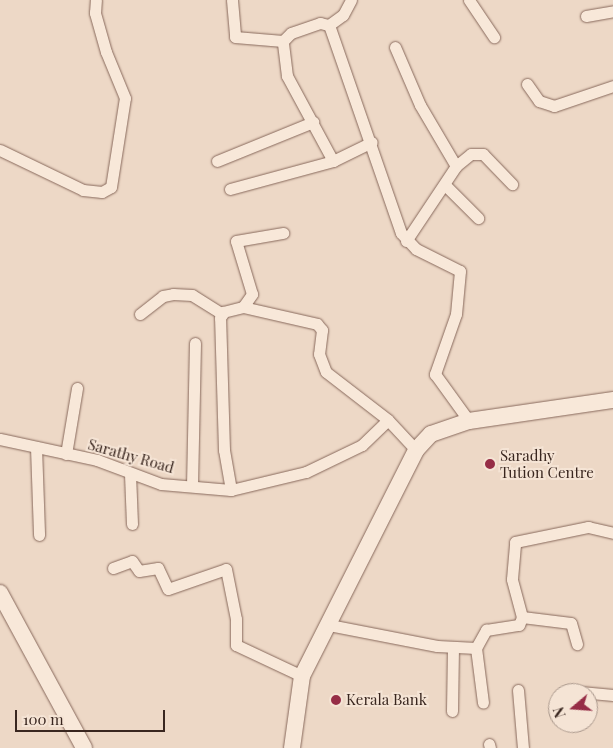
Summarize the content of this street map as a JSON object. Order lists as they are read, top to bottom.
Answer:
{
  "streets": {
    "street": ["Sarathy Road"]
  },
  "places": ["Saradhy Tution Centre", "Kerala Bank"],
  "scale_bar": "100 m",
  "north": "left"
}
